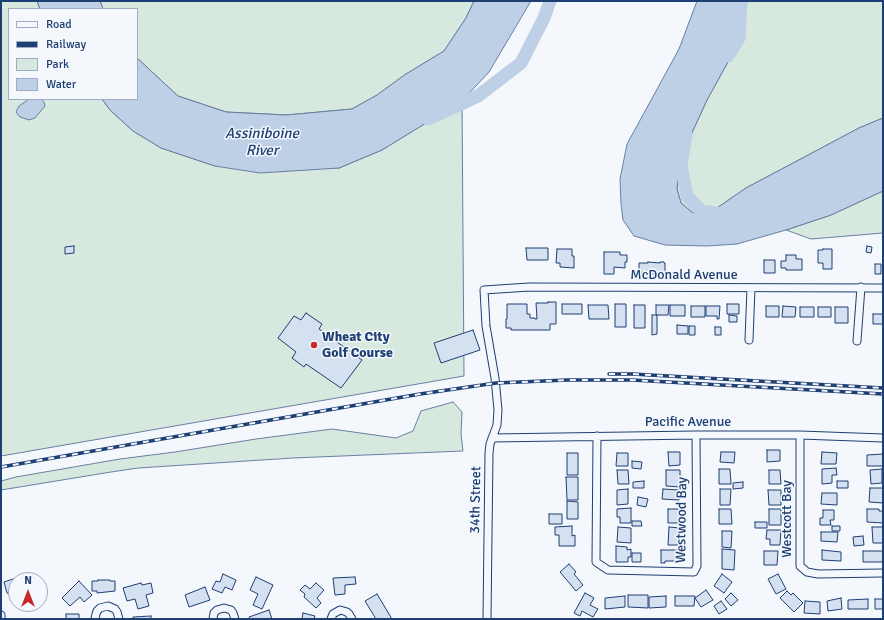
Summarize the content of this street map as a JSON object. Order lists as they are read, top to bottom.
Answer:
{
  "streets": {
    "street": [
      "McDonald Avenue",
      "Pacific Avenue",
      "34th Street",
      "Westcott Bay",
      "Westwood Bay"
    ]
  },
  "crossings": [
    ["McDonald Avenue", "34th Street"],
    ["Pacific Avenue", "34th Street"],
    ["Pacific Avenue", "Westcott Bay"],
    ["Pacific Avenue", "Westwood Bay"]
  ],
  "water": ["Assiniboine River"],
  "places": ["Wheat City Golf Course"],
  "legend": [
    "Road",
    "Railway",
    "Park",
    "Water"
  ],
  "north": "top"
}
